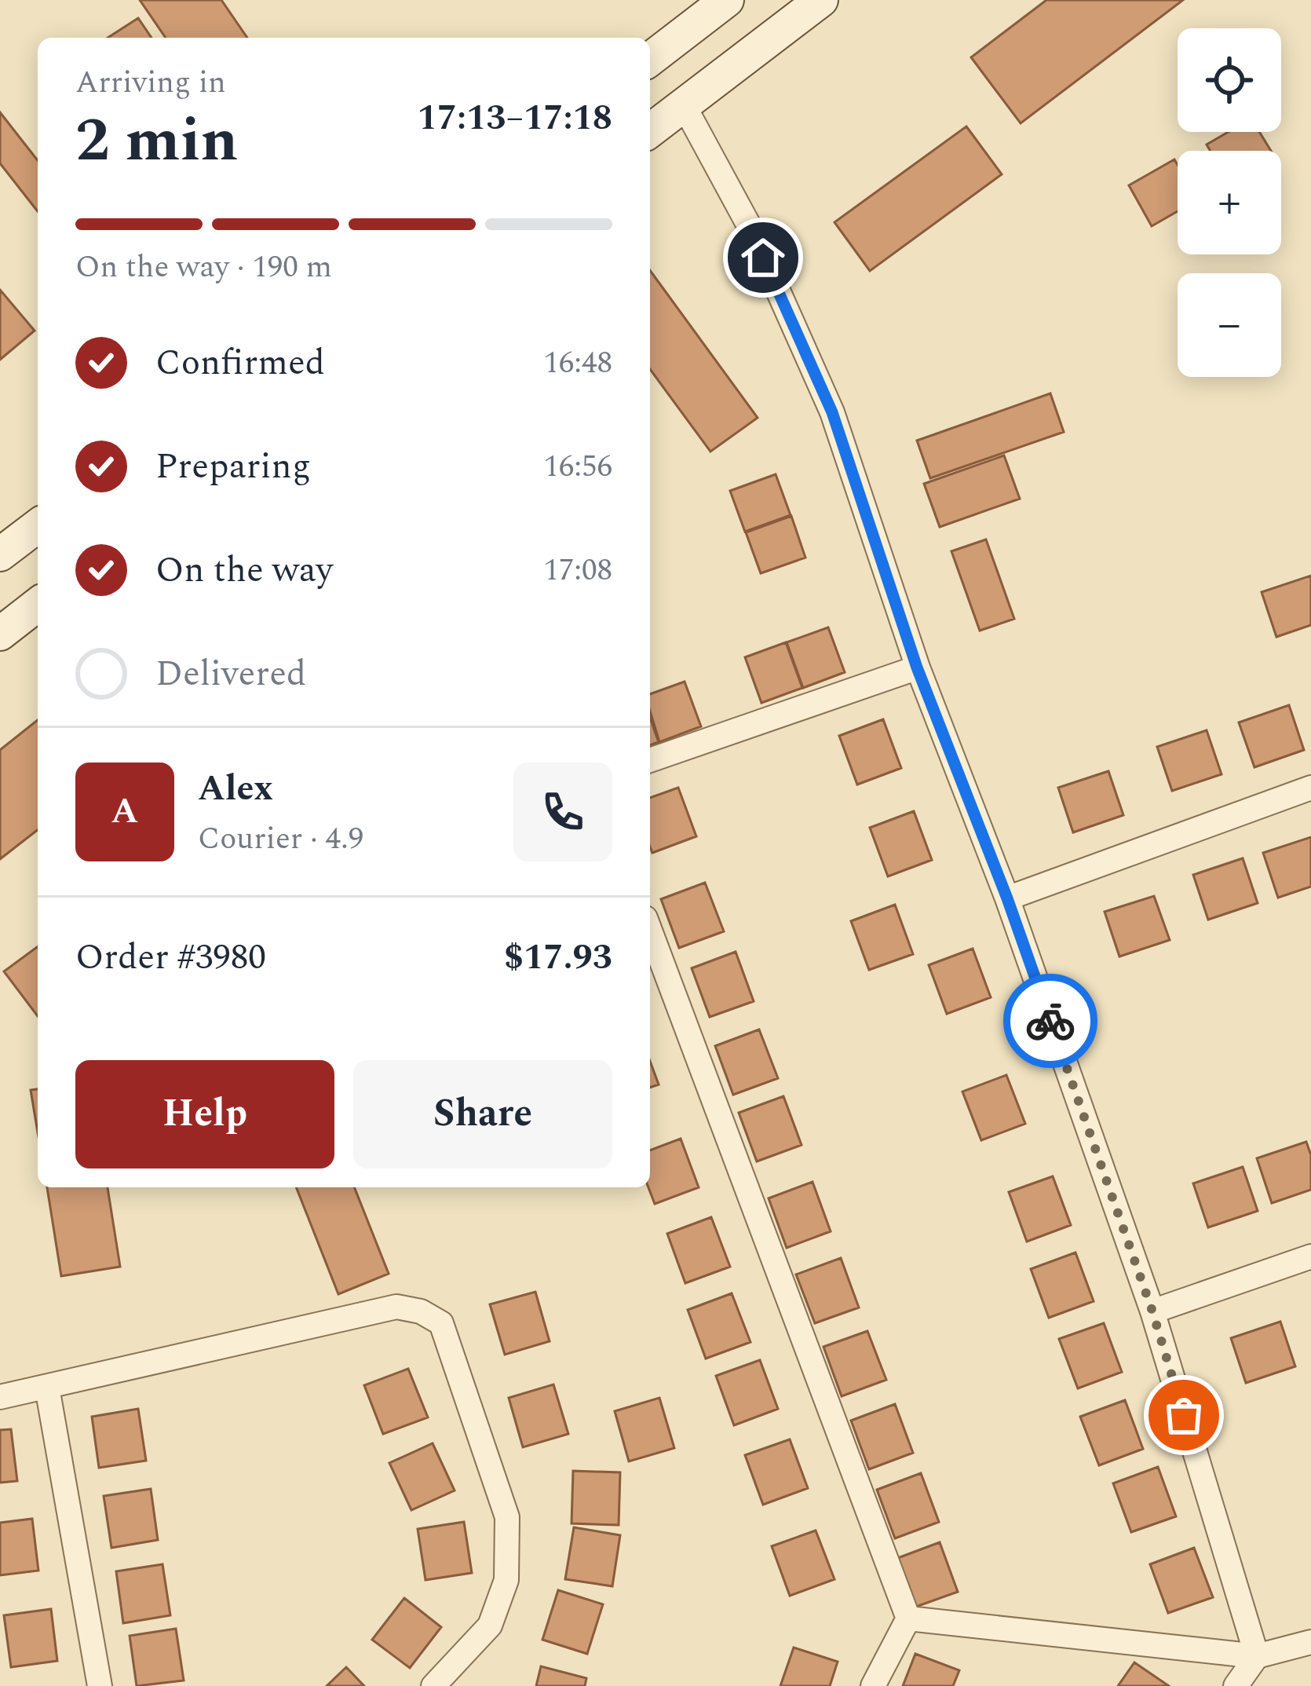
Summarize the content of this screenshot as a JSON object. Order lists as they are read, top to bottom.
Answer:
{
  "page": {
    "map_buttons": ["+", "−"],
    "heading": ["2 min", "Arriving in", "17:13–17:18"],
    "panel": [
      "Alex",
      "Courier · 4.9",
      "Order #3980",
      "$17.93"
    ],
    "bar": "On the way · 190 m",
    "list": [
      ["Confirmed", "16:48"],
      ["Preparing", "16:56"],
      ["On the way", "17:08"],
      "Delivered"
    ],
    "round": "A",
    "buttons": ["Help", "Share"]
  }
}
